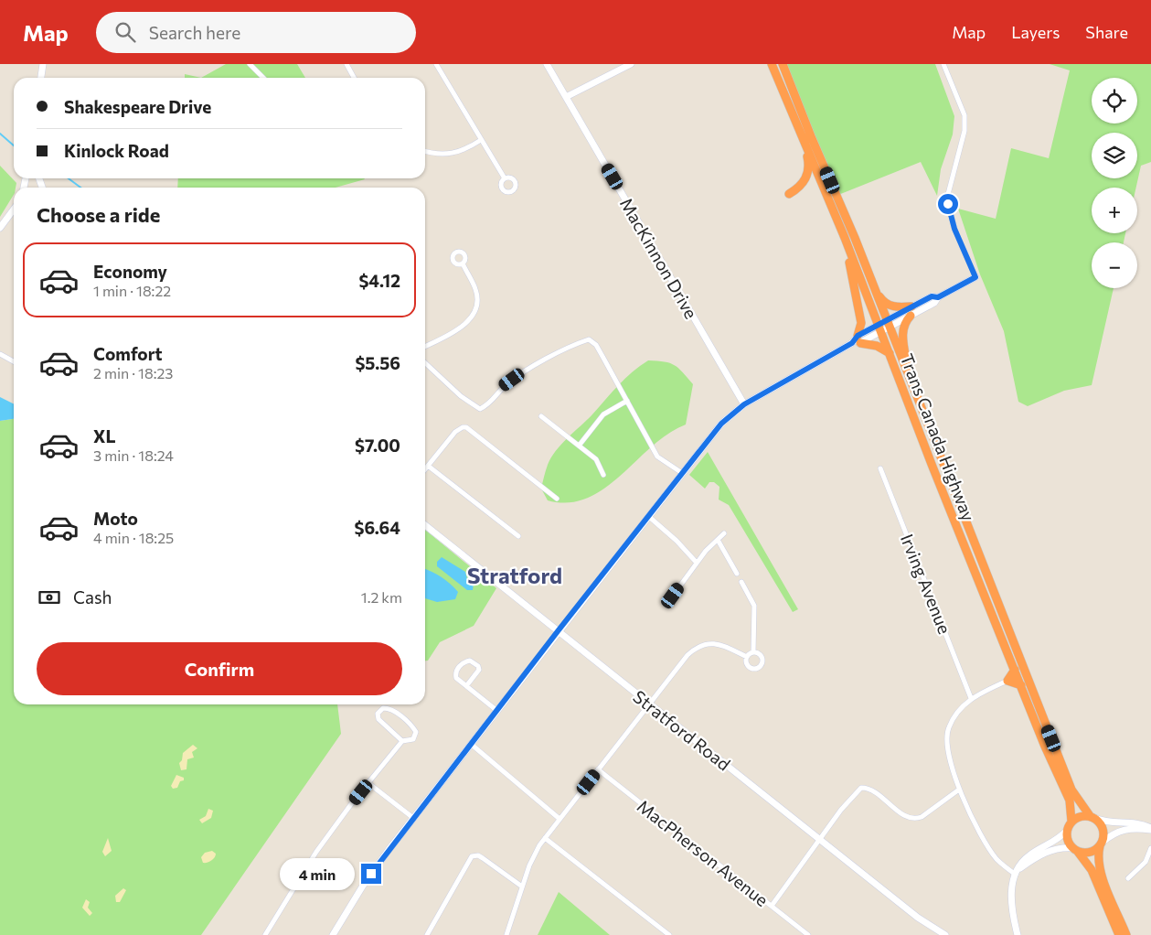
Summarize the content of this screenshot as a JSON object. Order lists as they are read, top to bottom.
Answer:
{
  "streets": {
    "highway": ["Trans Canada Highway"],
    "street": [
      "MacKinnon Drive",
      "Irving Avenue",
      "Stratford Road",
      "MacPherson Avenue"
    ]
  },
  "districts": ["Stratford"],
  "page": {
    "header": "Map",
    "search": "Search here",
    "nav": ["Map", "Layers", "Share"],
    "map_buttons": ["+", "−"],
    "banner": ["Shakespeare Drive", "Kinlock Road"],
    "heading": "Choose a ride",
    "list": [
      {
        "name": "Economy",
        "note": "1 min · 18:22",
        "value": "$4.12"
      },
      {
        "name": "Comfort",
        "note": "2 min · 18:23",
        "value": "$5.56"
      },
      {
        "name": "XL",
        "note": "3 min · 18:24",
        "value": "$7.00"
      },
      {
        "name": "Moto",
        "note": "4 min · 18:25",
        "value": "$6.64"
      }
    ],
    "pay": ["Cash", "1.2 km"],
    "buttons": "Confirm",
    "bubble": "4 min"
  }
}
